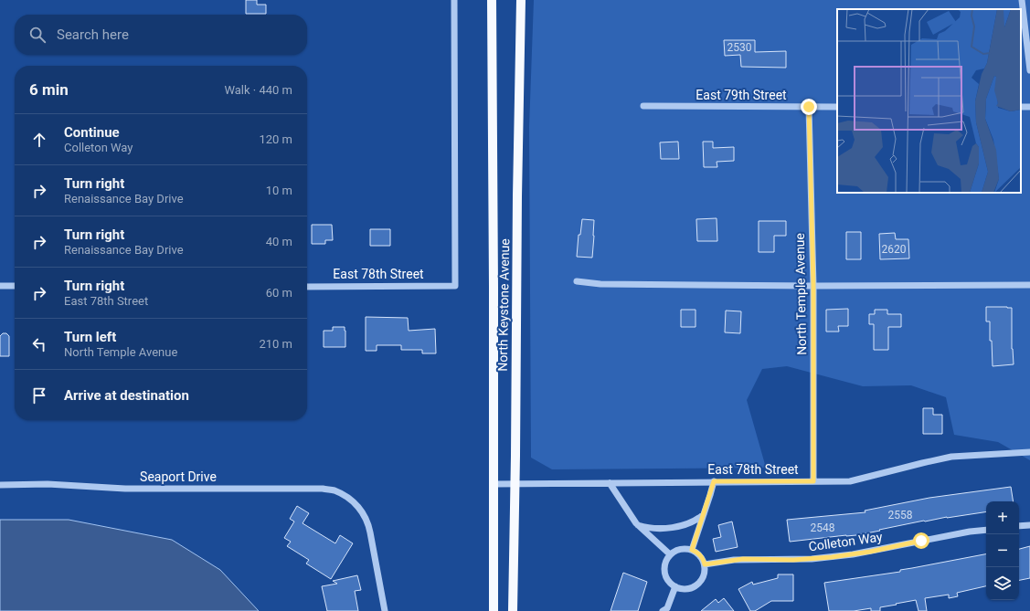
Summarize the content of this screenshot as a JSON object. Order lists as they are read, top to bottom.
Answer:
{
  "streets": {
    "main road": ["North Keystone Avenue"],
    "street": [
      "East 79th Street",
      "East 78th Street",
      "North Temple Avenue",
      "Seaport Drive",
      "Colleton Way"
    ]
  },
  "crossings": [
    ["East 79th Street", "North Temple Avenue"],
    ["East 78th Street", "North Temple Avenue"],
    ["East 78th Street", "North Keystone Avenue"]
  ],
  "house_numbers": [
    "2530",
    "2620",
    "2558",
    "2548"
  ],
  "page": {
    "search": "Search here",
    "heading": ["6 min", "Walk · 440 m"],
    "list": [
      ["Continue", "Colleton Way", "120 m"],
      ["Turn right", "Renaissance Bay Drive", "10 m"],
      ["Turn right", "Renaissance Bay Drive", "40 m"],
      ["Turn right", "East 78th Street", "60 m"],
      ["Turn left", "North Temple Avenue", "210 m"],
      "Arrive at destination"
    ],
    "map_buttons": ["+", "−"]
  }
}
